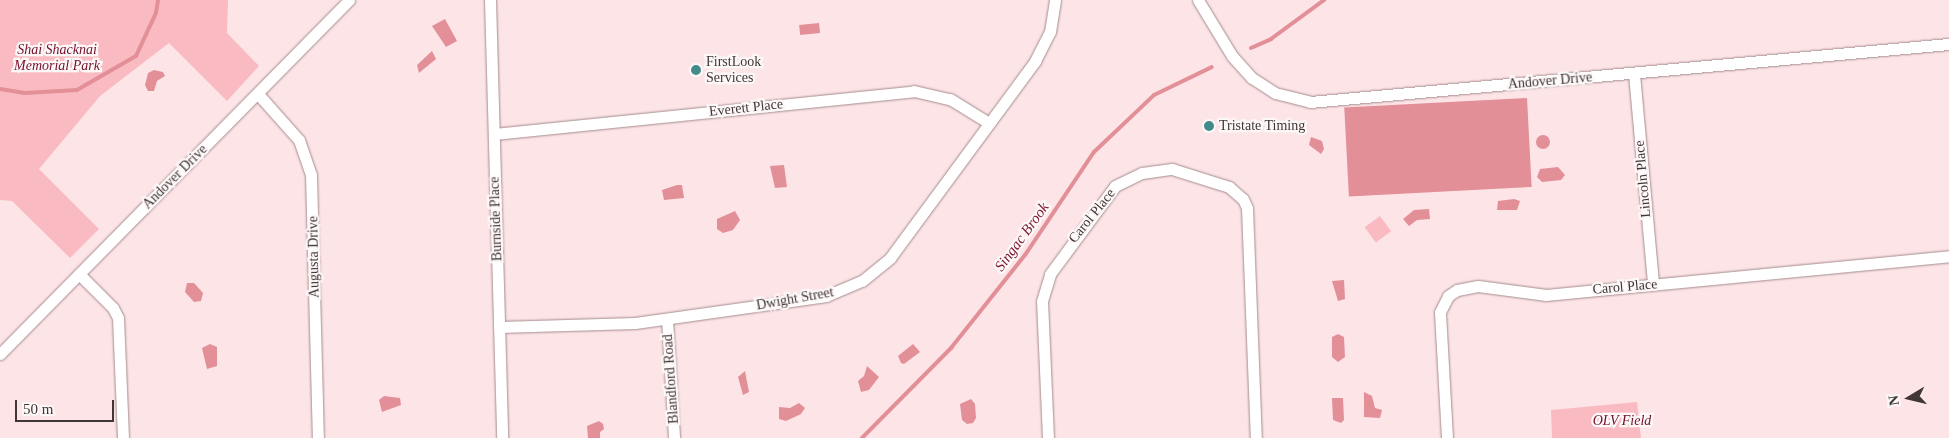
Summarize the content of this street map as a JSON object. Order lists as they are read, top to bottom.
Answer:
{
  "streets": {
    "street": [
      "Andover Drive",
      "Everett Place",
      "Lincoln Place",
      "Carol Place",
      "Burnside Place",
      "Augusta Drive",
      "Dwight Street",
      "Blandford Road"
    ]
  },
  "crossings": [
    ["Andover Drive", "Lincoln Place"],
    ["Andover Drive", "Augusta Drive"],
    ["Everett Place", "Burnside Place"],
    ["Everett Place", "Dwight Street"],
    ["Lincoln Place", "Carol Place"],
    ["Burnside Place", "Dwight Street"],
    ["Dwight Street", "Blandford Road"]
  ],
  "water": ["Singac Brook"],
  "parks": ["Shai Shacknai Memorial Park", "OLV Field"],
  "places": ["FirstLook Services", "Tristate Timing"],
  "scale_bar": "50 m",
  "north": "left"
}
